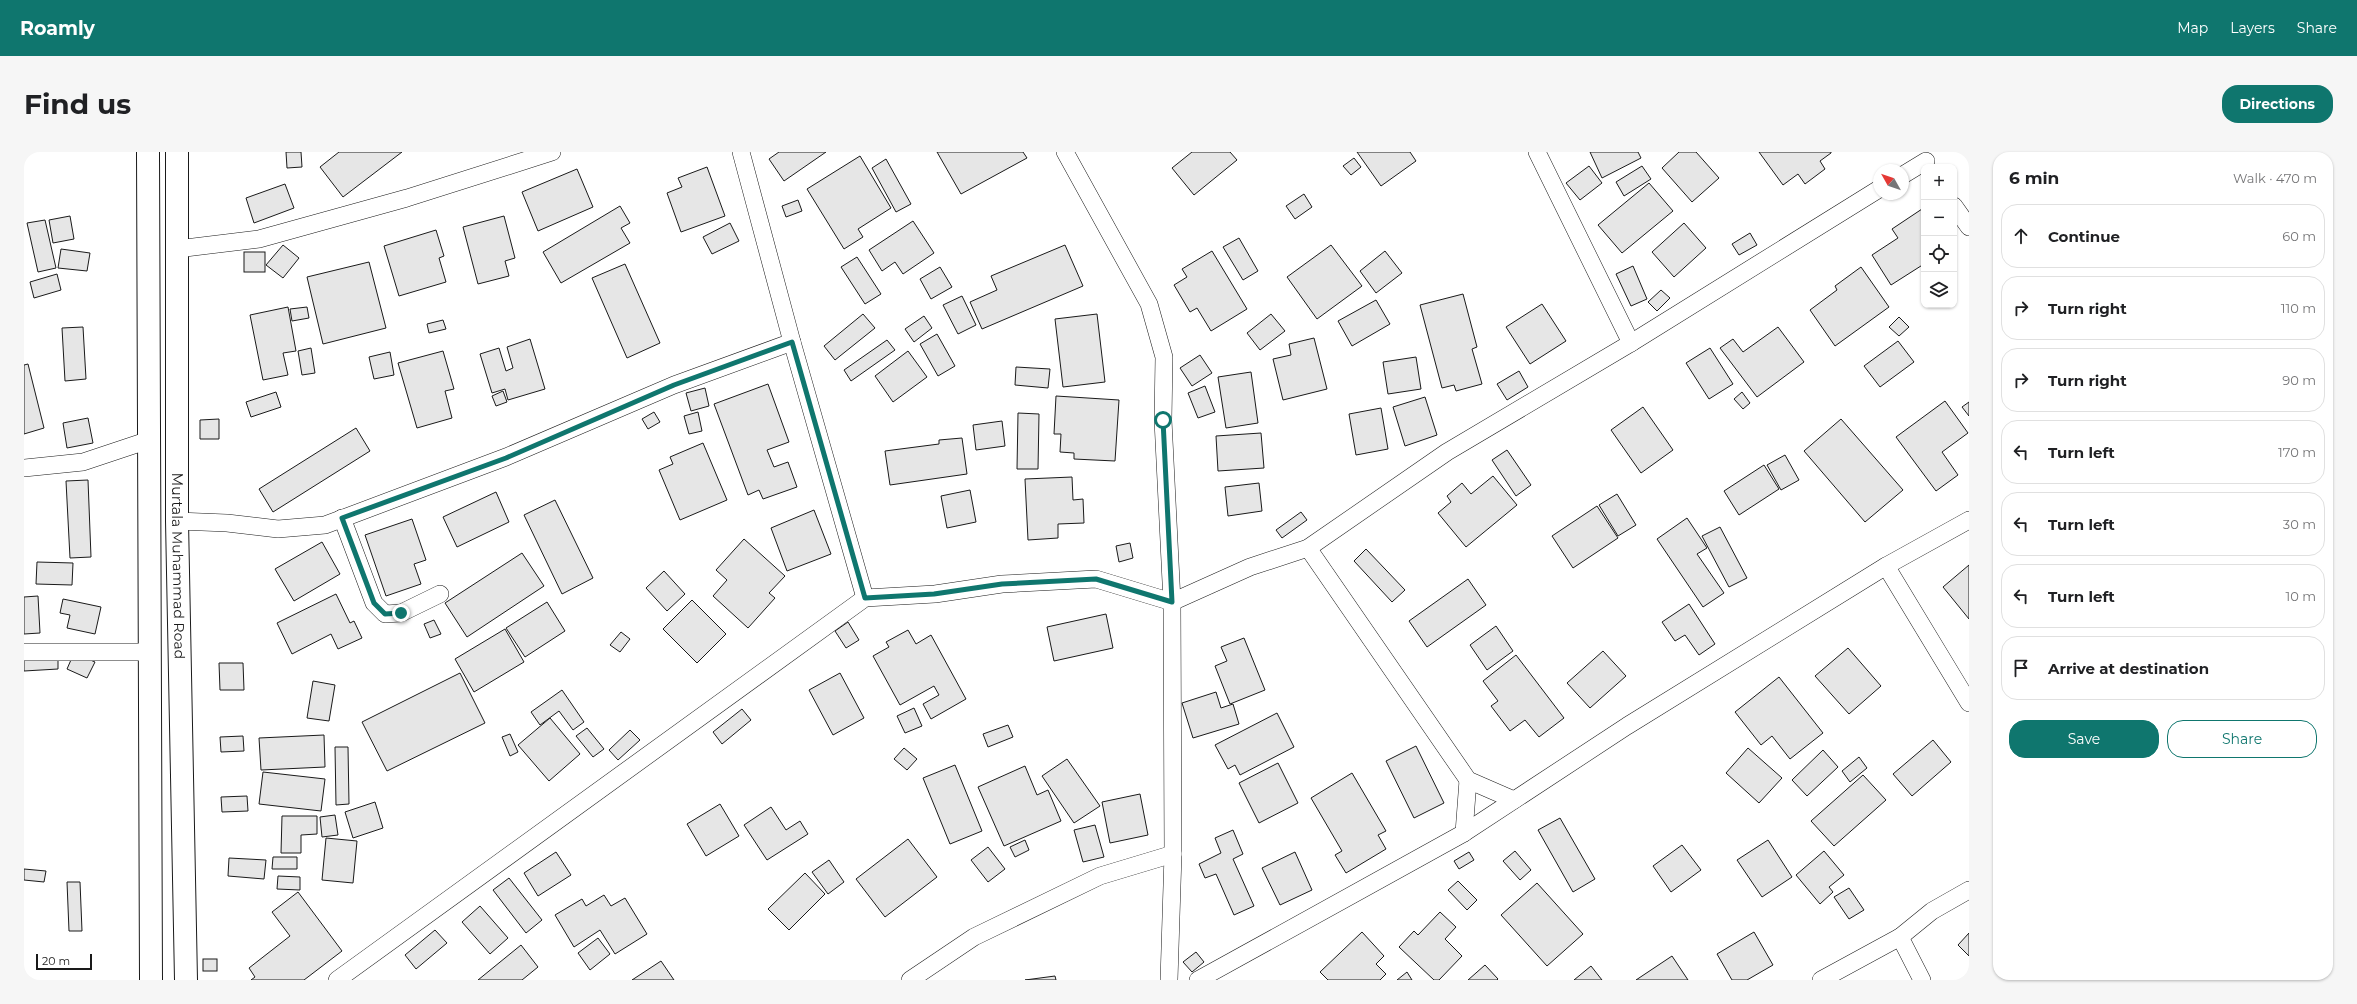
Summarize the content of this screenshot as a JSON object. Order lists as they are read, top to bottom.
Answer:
{
  "streets": {
    "highway": ["Murtala Muhammad Road"]
  },
  "scale_bar": "20 m",
  "north": "top left",
  "page": {
    "header": "Roamly",
    "nav": ["Map", "Layers", "Share"],
    "buttons": [
      "Directions",
      ["Save", "Share"]
    ],
    "title": "Find us",
    "heading": ["6 min", "Walk · 470 m"],
    "map_buttons": ["+", "−"],
    "list": [
      ["Continue", "60 m"],
      ["Turn right", "110 m"],
      ["Turn right", "90 m"],
      ["Turn left", "170 m"],
      ["Turn left", "30 m"],
      ["Turn left", "10 m"],
      "Arrive at destination"
    ],
    "scale": "20 m"
  }
}
